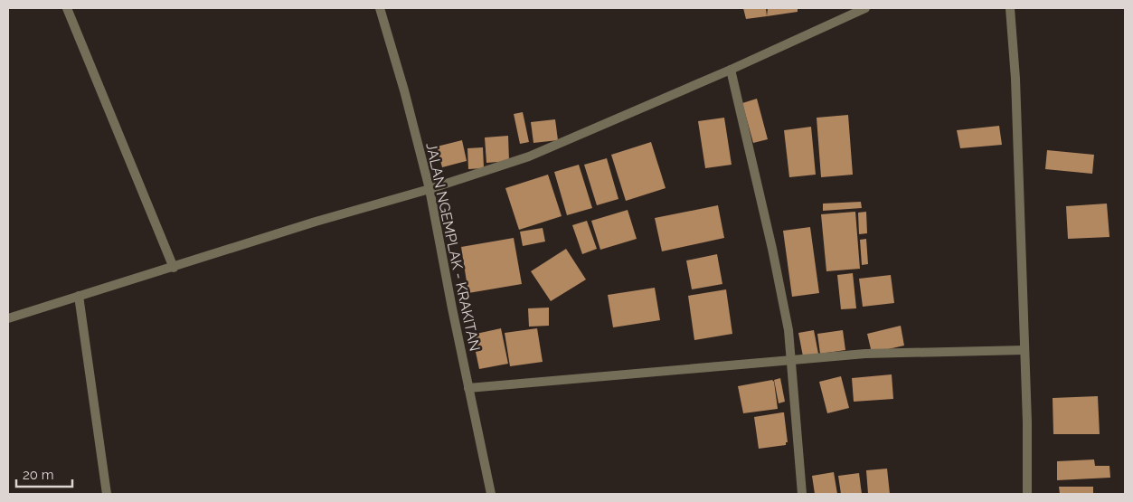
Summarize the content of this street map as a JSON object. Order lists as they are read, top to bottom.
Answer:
{
  "streets": {
    "street": ["JALAN NGEMPLAK - KRAKITAN"]
  },
  "scale_bar": "20 m"
}
